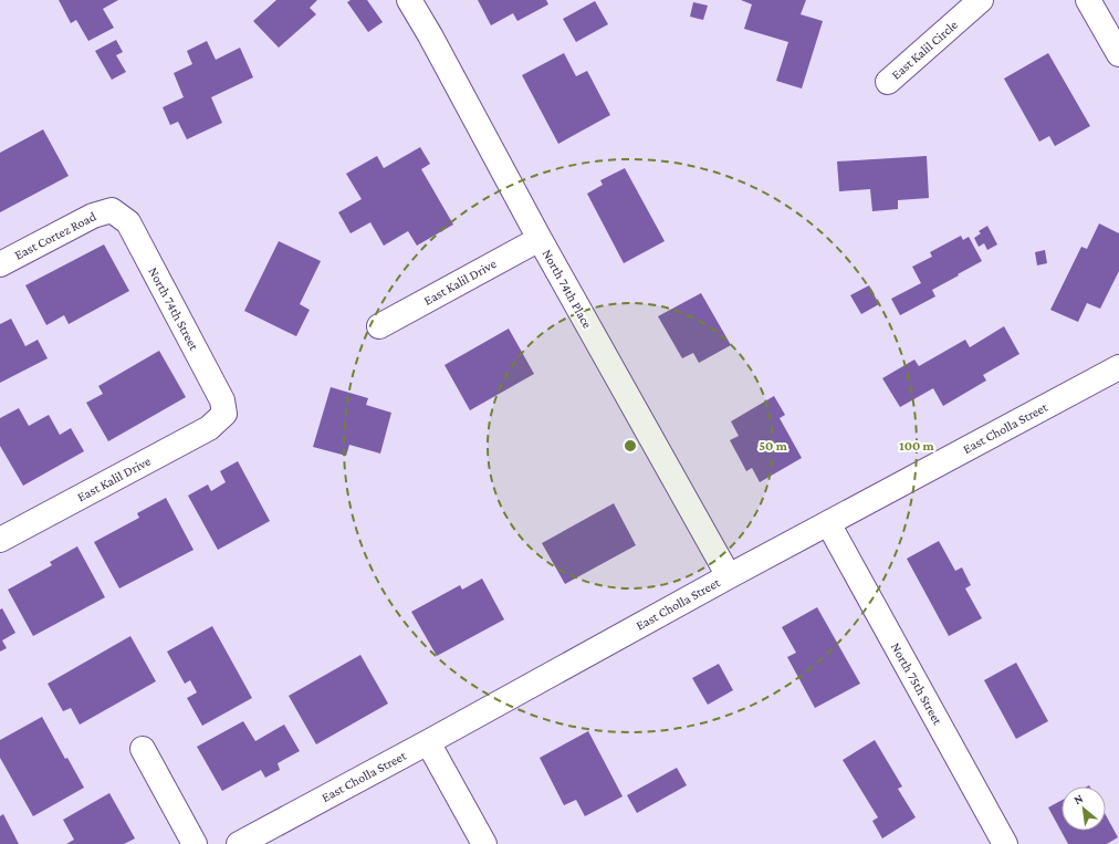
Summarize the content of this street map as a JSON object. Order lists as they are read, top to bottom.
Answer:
{
  "streets": {
    "street": [
      "East Kalil Circle",
      "East Cortez Road",
      "East Kalil Drive",
      "North 74th Place",
      "North 74th Street",
      "East Cholla Street",
      "North 75th Street"
    ]
  },
  "crossings": [
    ["East Cortez Road", "North 74th Street"],
    ["East Kalil Drive", "North 74th Place"],
    ["East Kalil Drive", "North 74th Street"],
    ["North 74th Place", "East Cholla Street"],
    ["East Cholla Street", "North 75th Street"]
  ],
  "north": "top left",
  "rings": ["50 m", "100 m"]
}
